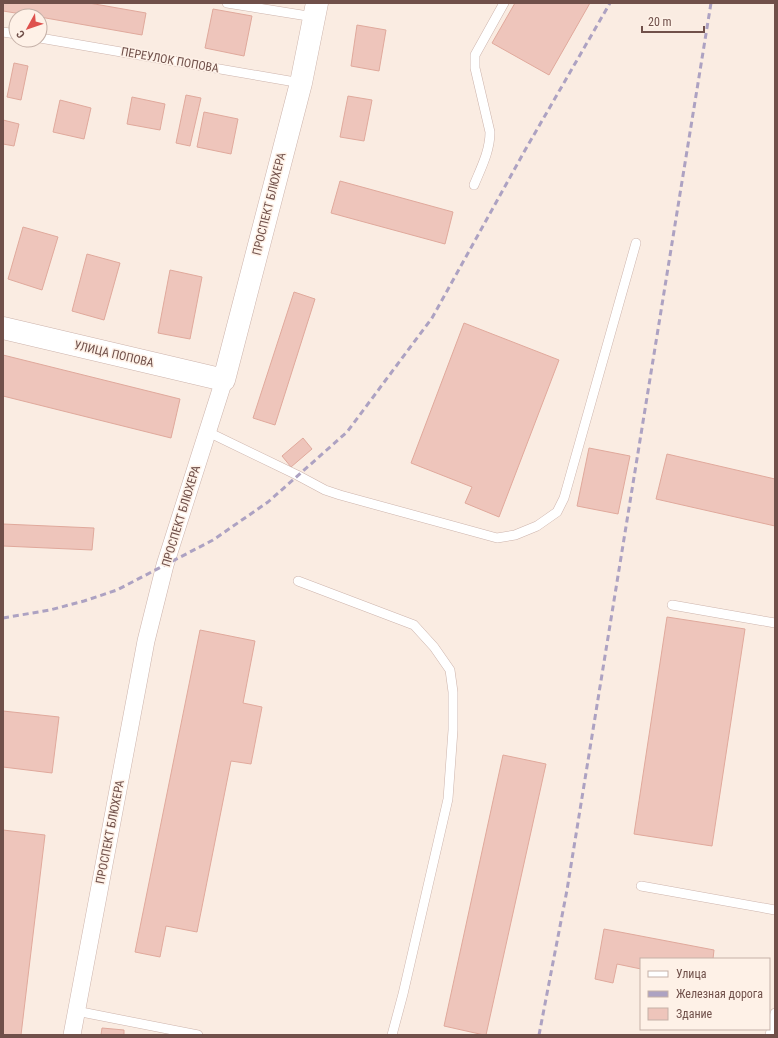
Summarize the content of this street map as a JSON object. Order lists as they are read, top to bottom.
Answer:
{
  "streets": {
    "street": ["ПРОСПЕКТ БЛЮХЕРА", "УЛИЦА ПОПОВА"],
    "lane": ["ПЕРЕУЛОК ПОПОВА"]
  },
  "crossings": [
    ["ПЕРЕУЛОК ПОПОВА", "ПРОСПЕКТ БЛЮХЕРА"],
    ["ПРОСПЕКТ БЛЮХЕРА", "УЛИЦА ПОПОВА"]
  ],
  "legend": ["Улица", "Железная дорога", "Здание"],
  "scale_bar": "20 m",
  "north": "bottom left"
}
